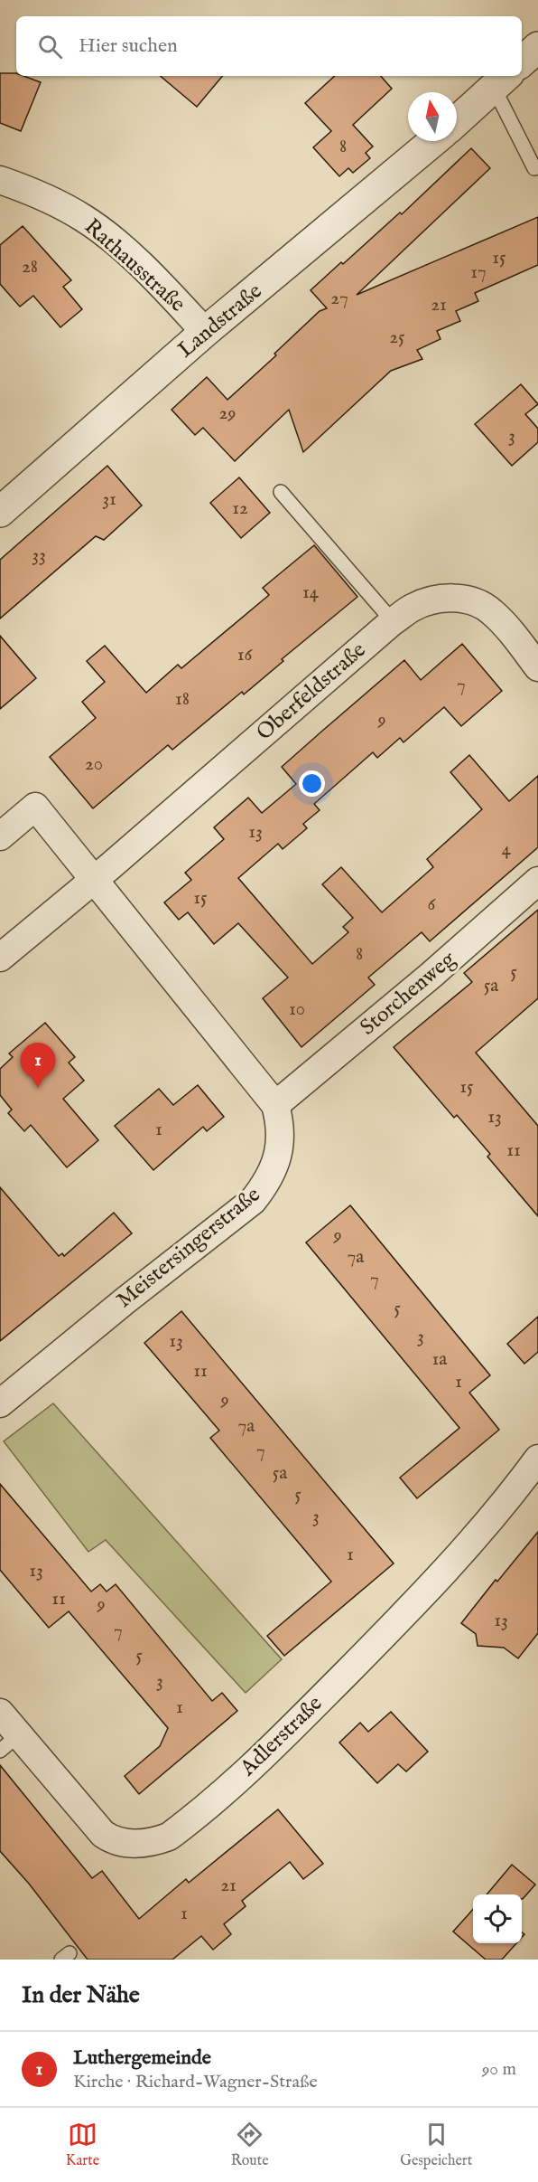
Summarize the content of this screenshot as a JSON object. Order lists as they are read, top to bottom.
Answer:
{
  "streets": {
    "street": [
      "Rathausstraße",
      "Landstraße",
      "Oberfeldstraße",
      "Storchenweg",
      "Meistersingerstraße",
      "Adlerstraße"
    ]
  },
  "crossings": [
    ["Rathausstraße", "Landstraße"],
    ["Oberfeldstraße", "Meistersingerstraße"],
    ["Storchenweg", "Meistersingerstraße"]
  ],
  "house_numbers": [
    "8",
    "15",
    "28",
    "17",
    "27",
    "21",
    "25",
    "29",
    "3",
    "31",
    "12",
    "33",
    "14",
    "16",
    "7",
    "18",
    "9",
    "20",
    "13",
    "4",
    "15",
    "6",
    "8",
    "5",
    "5a",
    "10",
    "15",
    "13",
    "1",
    "11",
    "9",
    "7a",
    "7",
    "5",
    "3",
    "13",
    "1a",
    "11",
    "1",
    "9",
    "7a",
    "7",
    "5a",
    "5",
    "3",
    "1",
    "13",
    "11",
    "9",
    "13",
    "7",
    "5",
    "3",
    "1",
    "21",
    "1"
  ],
  "north": "top",
  "page": {
    "search": "Hier suchen",
    "pins": "1",
    "heading": "In der Nähe",
    "list": [
      {
        "mark": "1",
        "name": "Luthergemeinde",
        "note": "Kirche · Richard-Wagner-Straße",
        "value": "90 m"
      }
    ],
    "nav": ["Karte", "Route", "Gespeichert"]
  }
}
